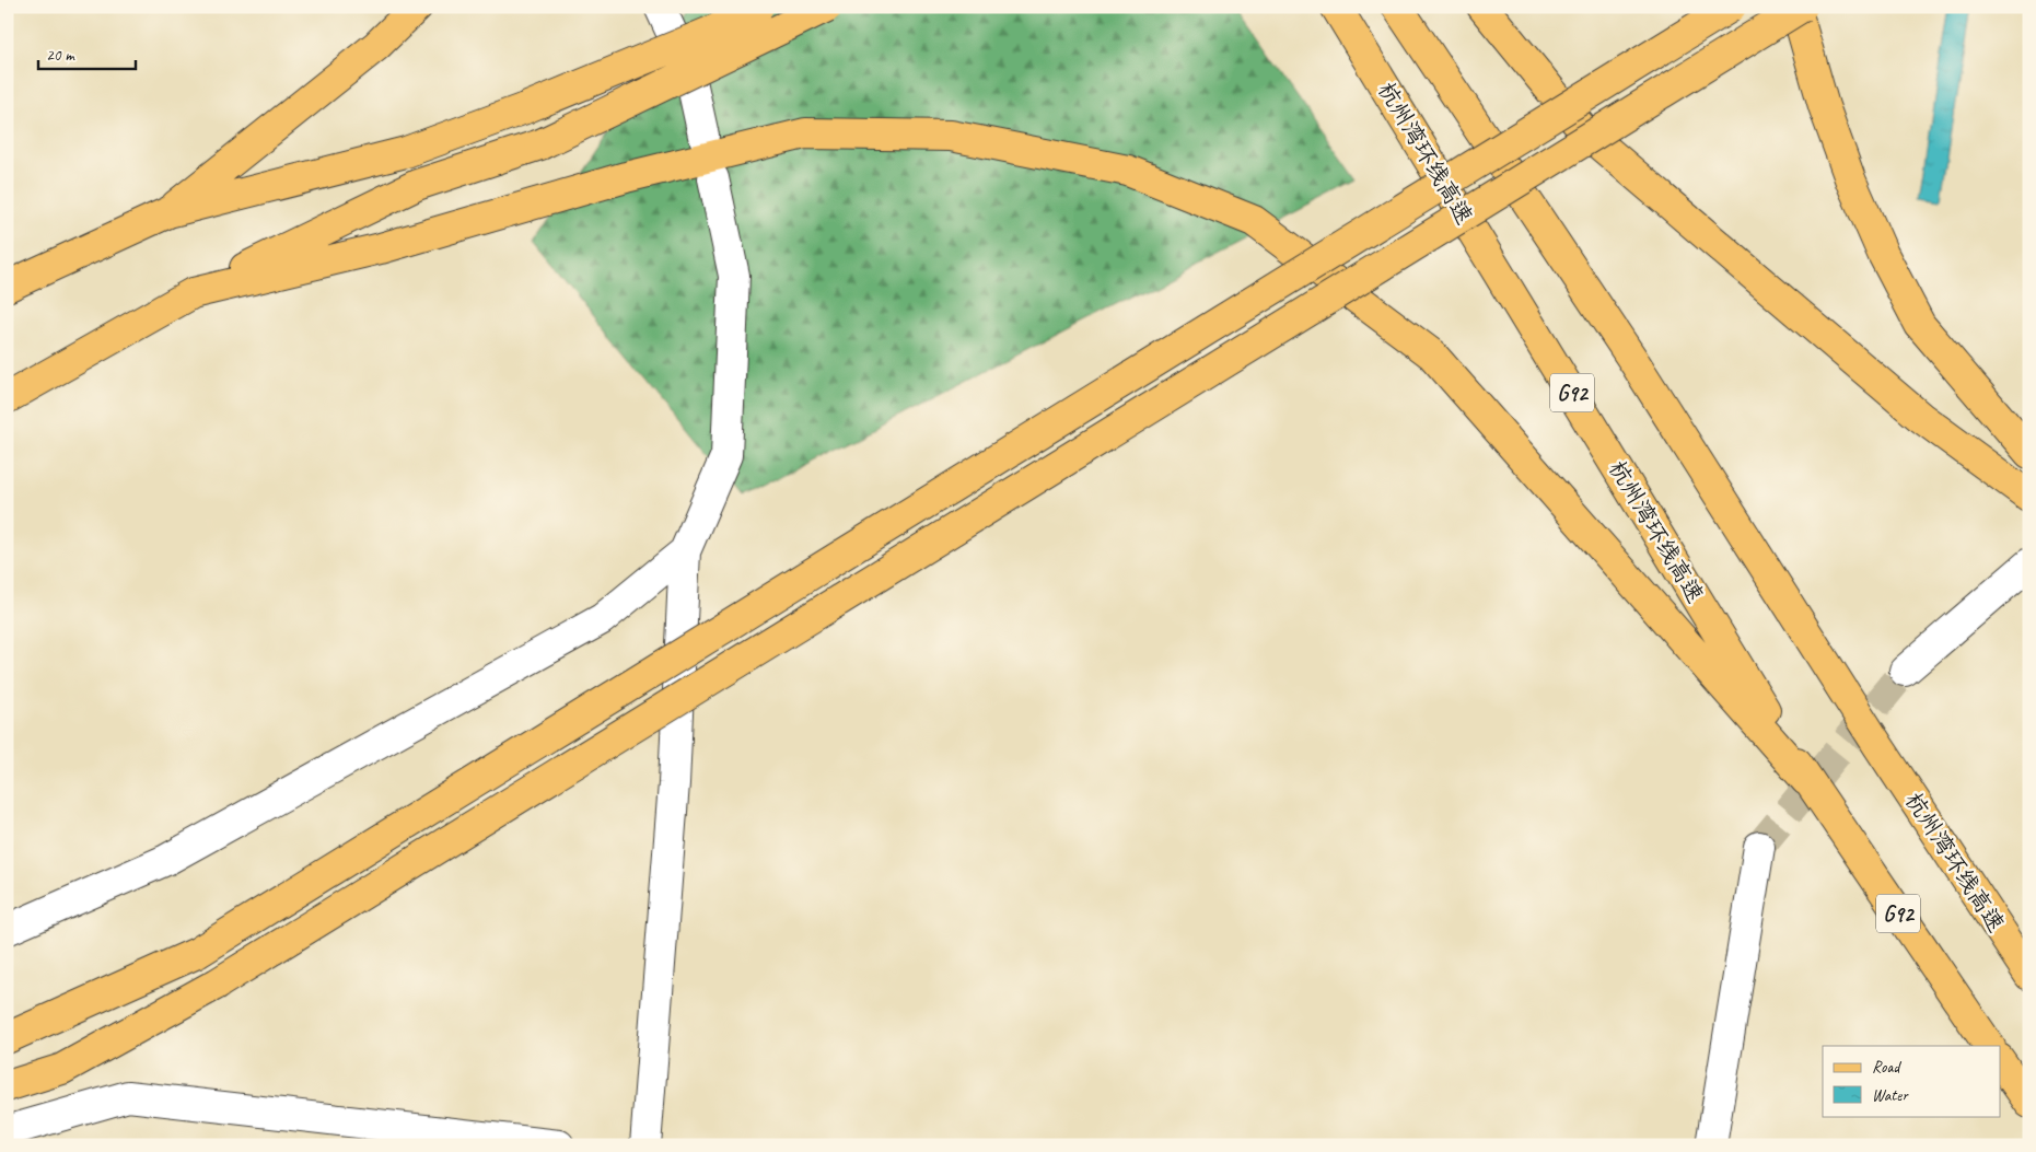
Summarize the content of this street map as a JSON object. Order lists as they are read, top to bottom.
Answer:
{
  "streets": {
    "main road": ["杭州湾环线高速", "G92"]
  },
  "legend": ["Road", "Water"],
  "scale_bar": "20 m"
}
